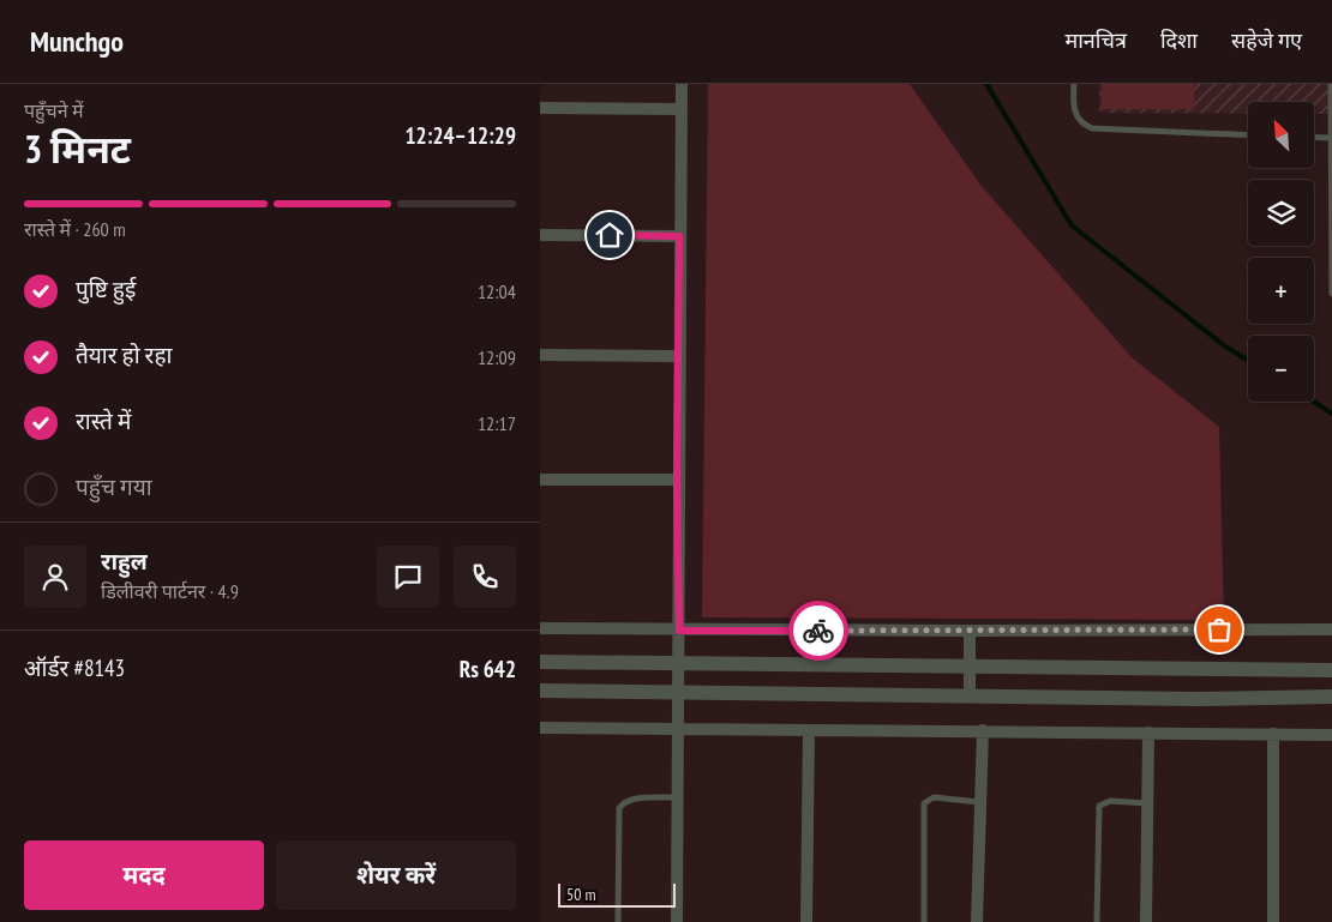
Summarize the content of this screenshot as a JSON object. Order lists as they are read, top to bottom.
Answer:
{
  "scale_bar": "50 m",
  "north": "top left",
  "page": {
    "header": "Munchgo",
    "nav": ["मानचित्र", "दिशा", "सहेजे गए"],
    "heading": ["3 मिनट", "पहुँचने में", "12:24–12:29"],
    "panel": [
      "राहुल",
      "डिलीवरी पार्टनर · 4.9",
      "ऑर्डर #8143",
      "Rs 642"
    ],
    "map_buttons": ["+", "−"],
    "bar": "रास्ते में · 260 m",
    "list": [
      ["पुष्टि हुई", "12:04"],
      ["तैयार हो रहा", "12:09"],
      ["रास्ते में", "12:17"],
      "पहुँच गया"
    ],
    "buttons": ["मदद", "शेयर करें"],
    "scale": "50 m"
  }
}
